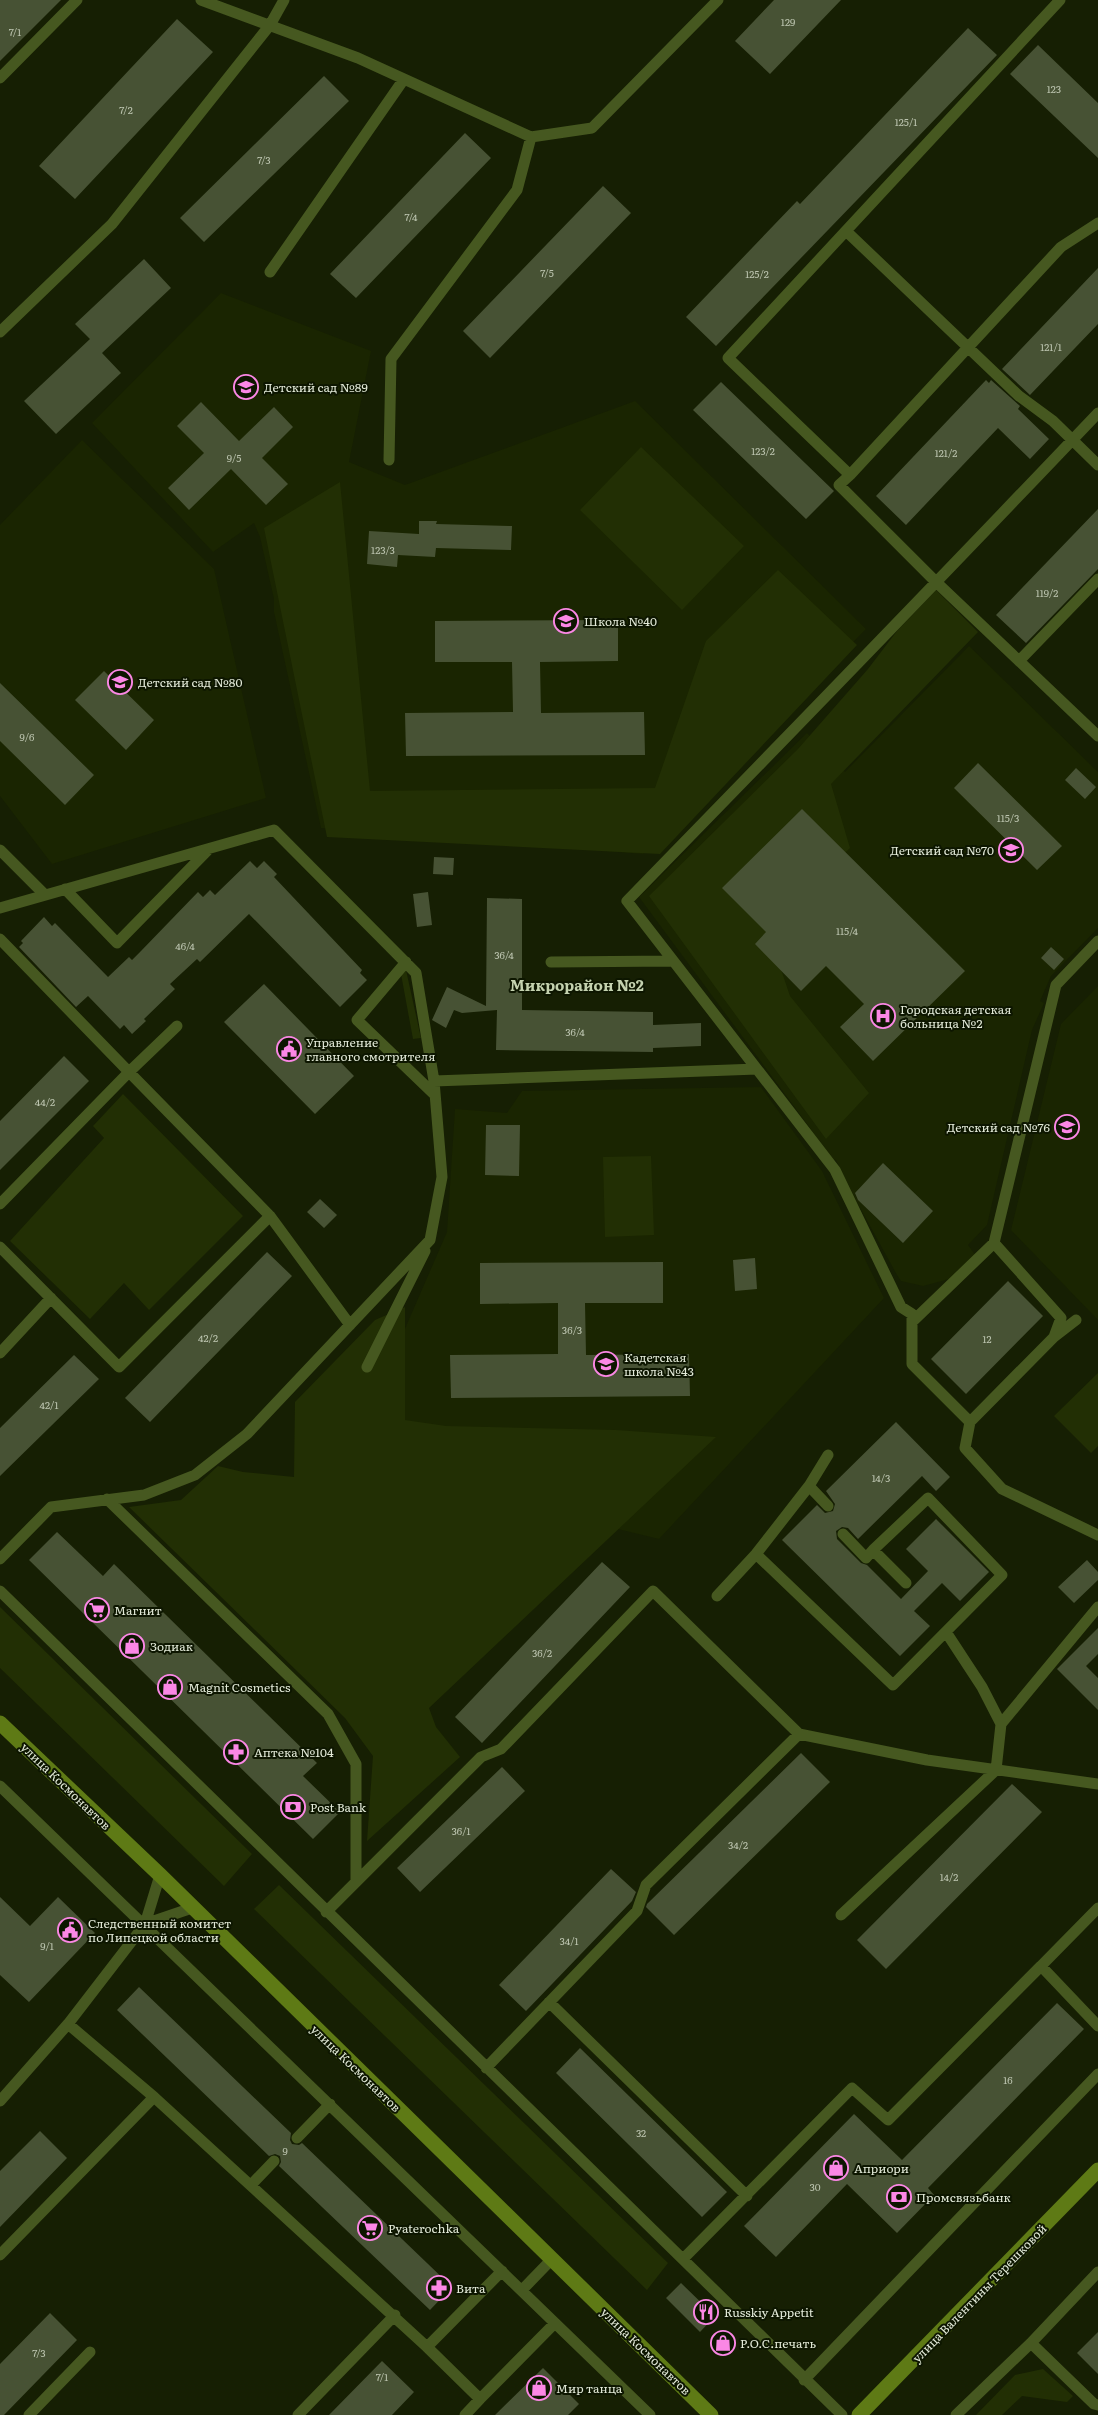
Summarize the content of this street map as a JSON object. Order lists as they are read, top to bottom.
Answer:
{
  "streets": {
    "main road": ["улица Космонавтов", "улица Валентины Терешковой"]
  },
  "districts": ["Микрорайон №2"],
  "places": {
    "school or university": [
      "Детский сад №89",
      "Школа №40",
      "Детский сад №80",
      "Детский сад №70",
      "Детский сад №76",
      "Кадетская школа №43"
    ],
    "hospital": ["Городская детская больница №2"],
    "public building": ["Управление главного смотрителя", "Следственный комитет по Липецкой области"],
    "supermarket": ["Магнит", "Pyaterochka"],
    "shop": [
      "Зодиак",
      "Magnit Cosmetics",
      "Априори",
      "Р.О.С.печать",
      "Мир танца"
    ],
    "pharmacy": ["Аптека №104", "Вита"],
    "bank": ["Post Bank", "Промсвязьбанк"],
    "restaurant": ["Russkiy Appetit"]
  },
  "house_numbers": [
    "129",
    "7/1",
    "123",
    "7/2",
    "125/1",
    "7/3",
    "7/4",
    "7/5",
    "125/2",
    "121/1",
    "123/2",
    "121/2",
    "9/5",
    "123/3",
    "119/2",
    "9/6",
    "115/3",
    "115/4",
    "46/4",
    "36/4",
    "36/4",
    "44/2",
    "36/3",
    "42/2",
    "12",
    "42/1",
    "14/3",
    "36/2",
    "36/1",
    "34/2",
    "14/2",
    "34/1",
    "9/1",
    "16",
    "32",
    "9",
    "30",
    "7/3",
    "7/1"
  ]
}
